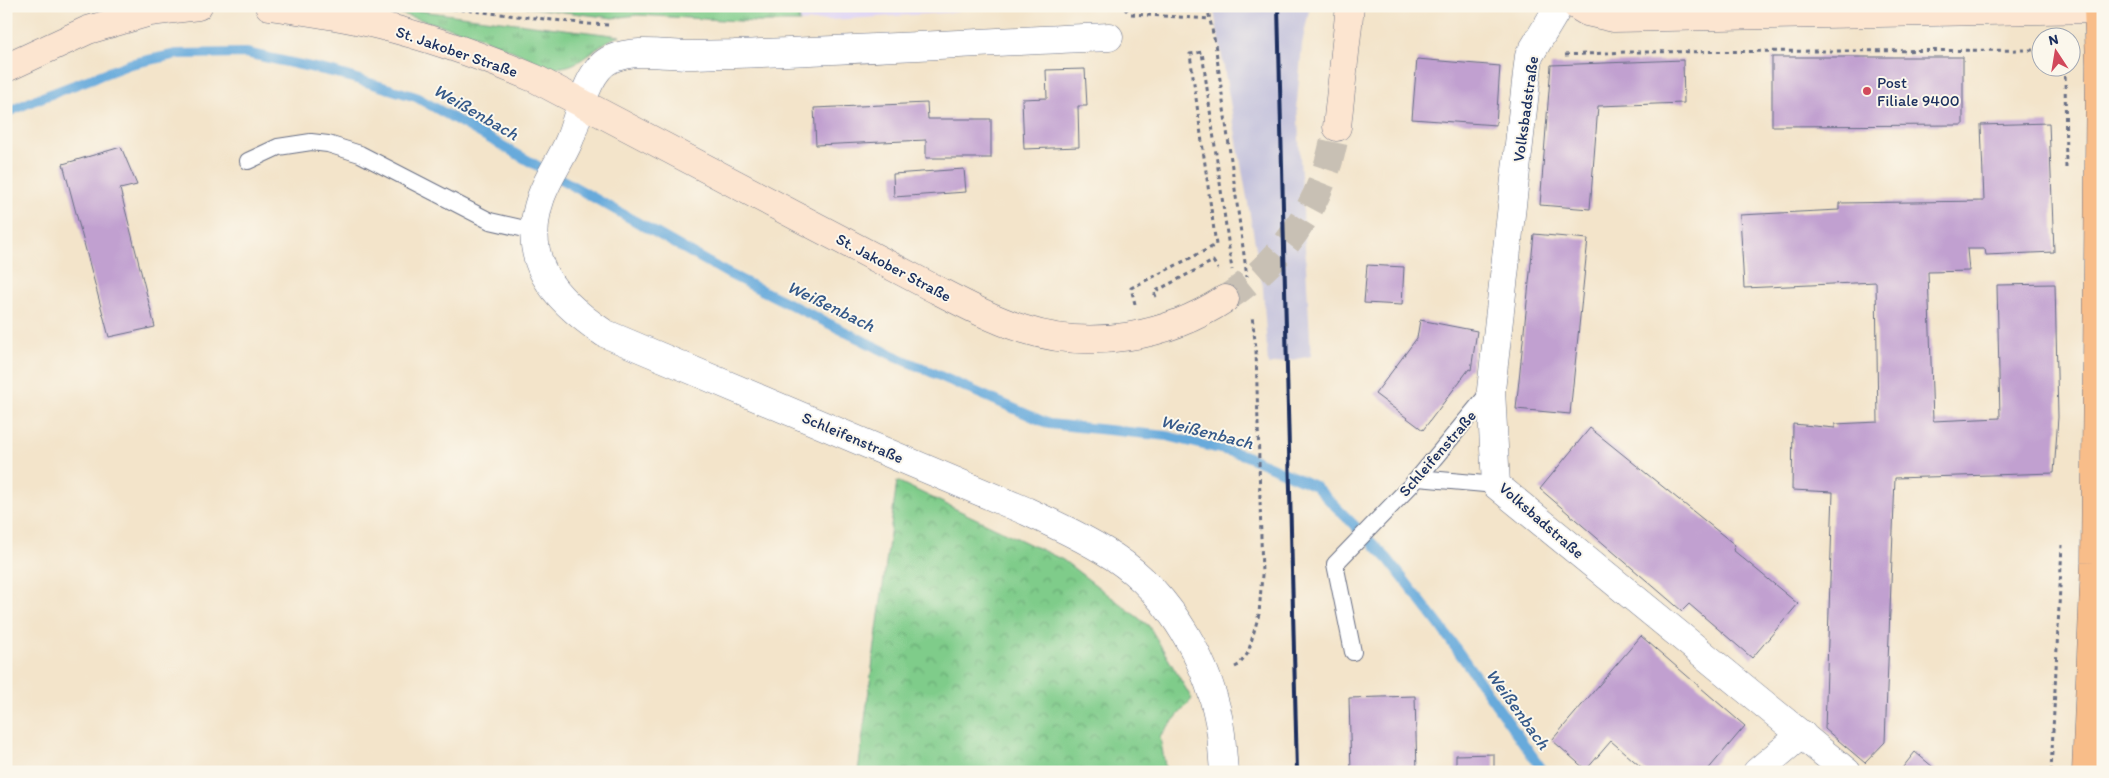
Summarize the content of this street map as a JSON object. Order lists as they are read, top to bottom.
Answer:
{
  "streets": {
    "main road": ["St. Jakober Straße"],
    "street": ["Volksbadstraße", "Schleifenstraße"]
  },
  "crossings": [
    ["St. Jakober Straße", "Schleifenstraße"],
    ["Volksbadstraße", "Schleifenstraße"]
  ],
  "water": ["Weißenbach"],
  "places": ["Post Filiale 9400"],
  "north": "top"
}
